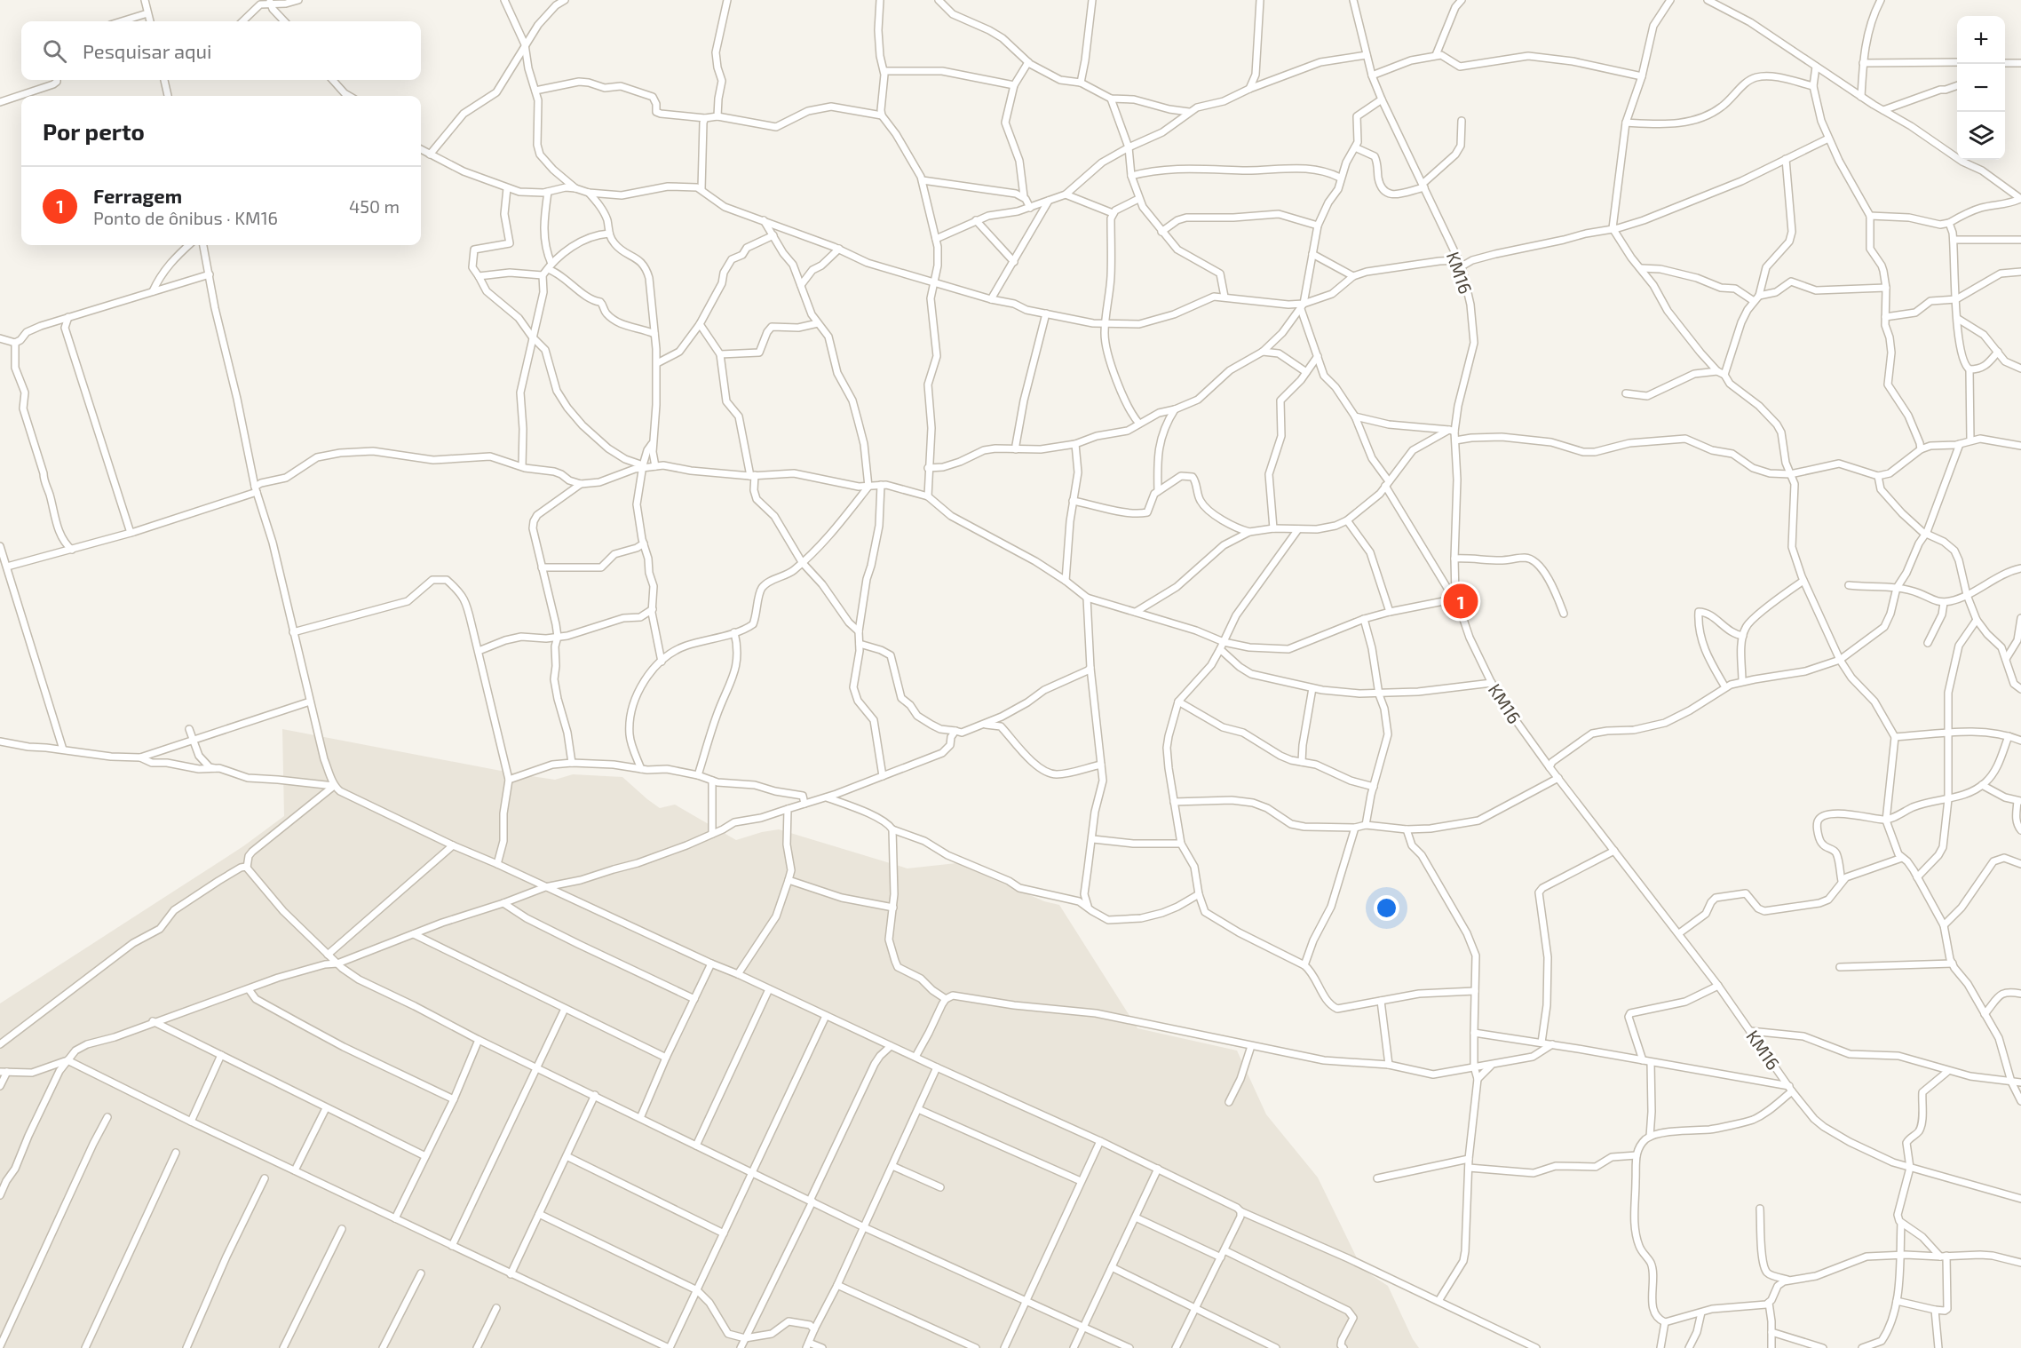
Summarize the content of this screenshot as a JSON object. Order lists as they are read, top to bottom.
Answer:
{
  "streets": {
    "street": ["KM16"]
  },
  "page": {
    "map_buttons": ["+", "−"],
    "search": "Pesquisar aqui",
    "heading": "Por perto",
    "list": [
      {
        "mark": "1",
        "name": "Ferragem",
        "note": "Ponto de ônibus · KM16",
        "value": "450 m"
      }
    ],
    "pins": "1"
  }
}
